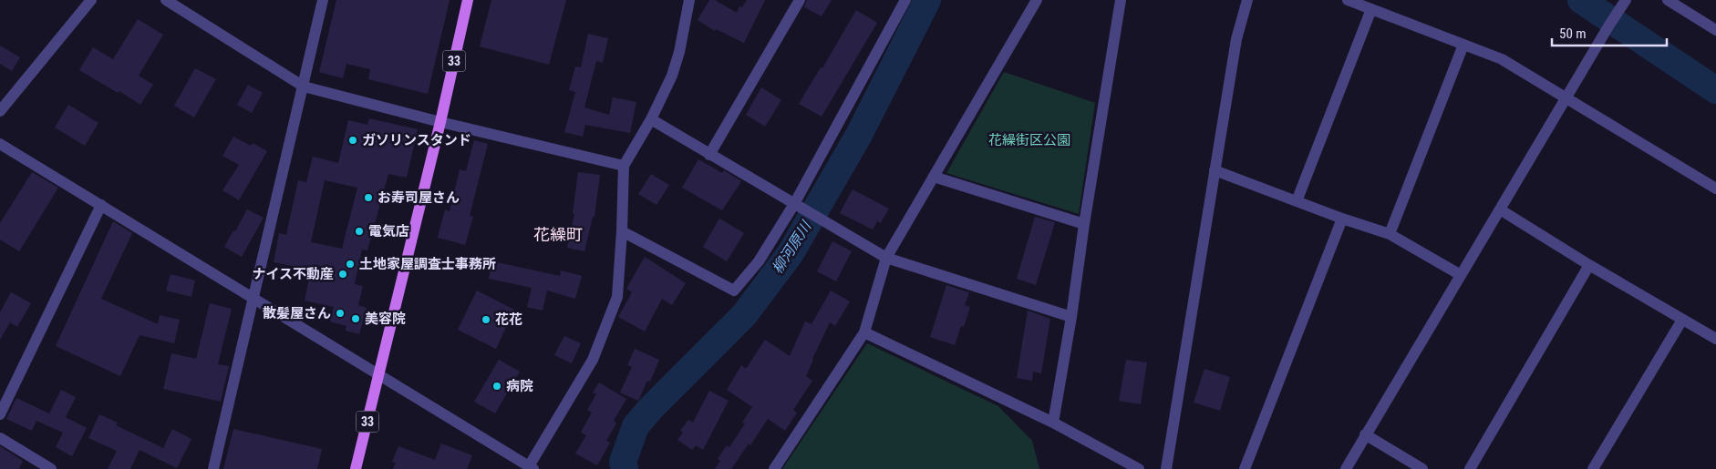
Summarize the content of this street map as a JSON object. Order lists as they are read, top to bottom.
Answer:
{
  "streets": {
    "main road": ["33"]
  },
  "districts": ["花繰町"],
  "water": ["柳河原川"],
  "parks": ["花繰街区公園"],
  "places": [
    "ガソリンスタンド",
    "お寿司屋さん",
    "電気店",
    "土地家屋調査士事務所",
    "ナイス不動産",
    "散髪屋さん",
    "美容院",
    "花花",
    "病院"
  ],
  "scale_bar": "50 m"
}
